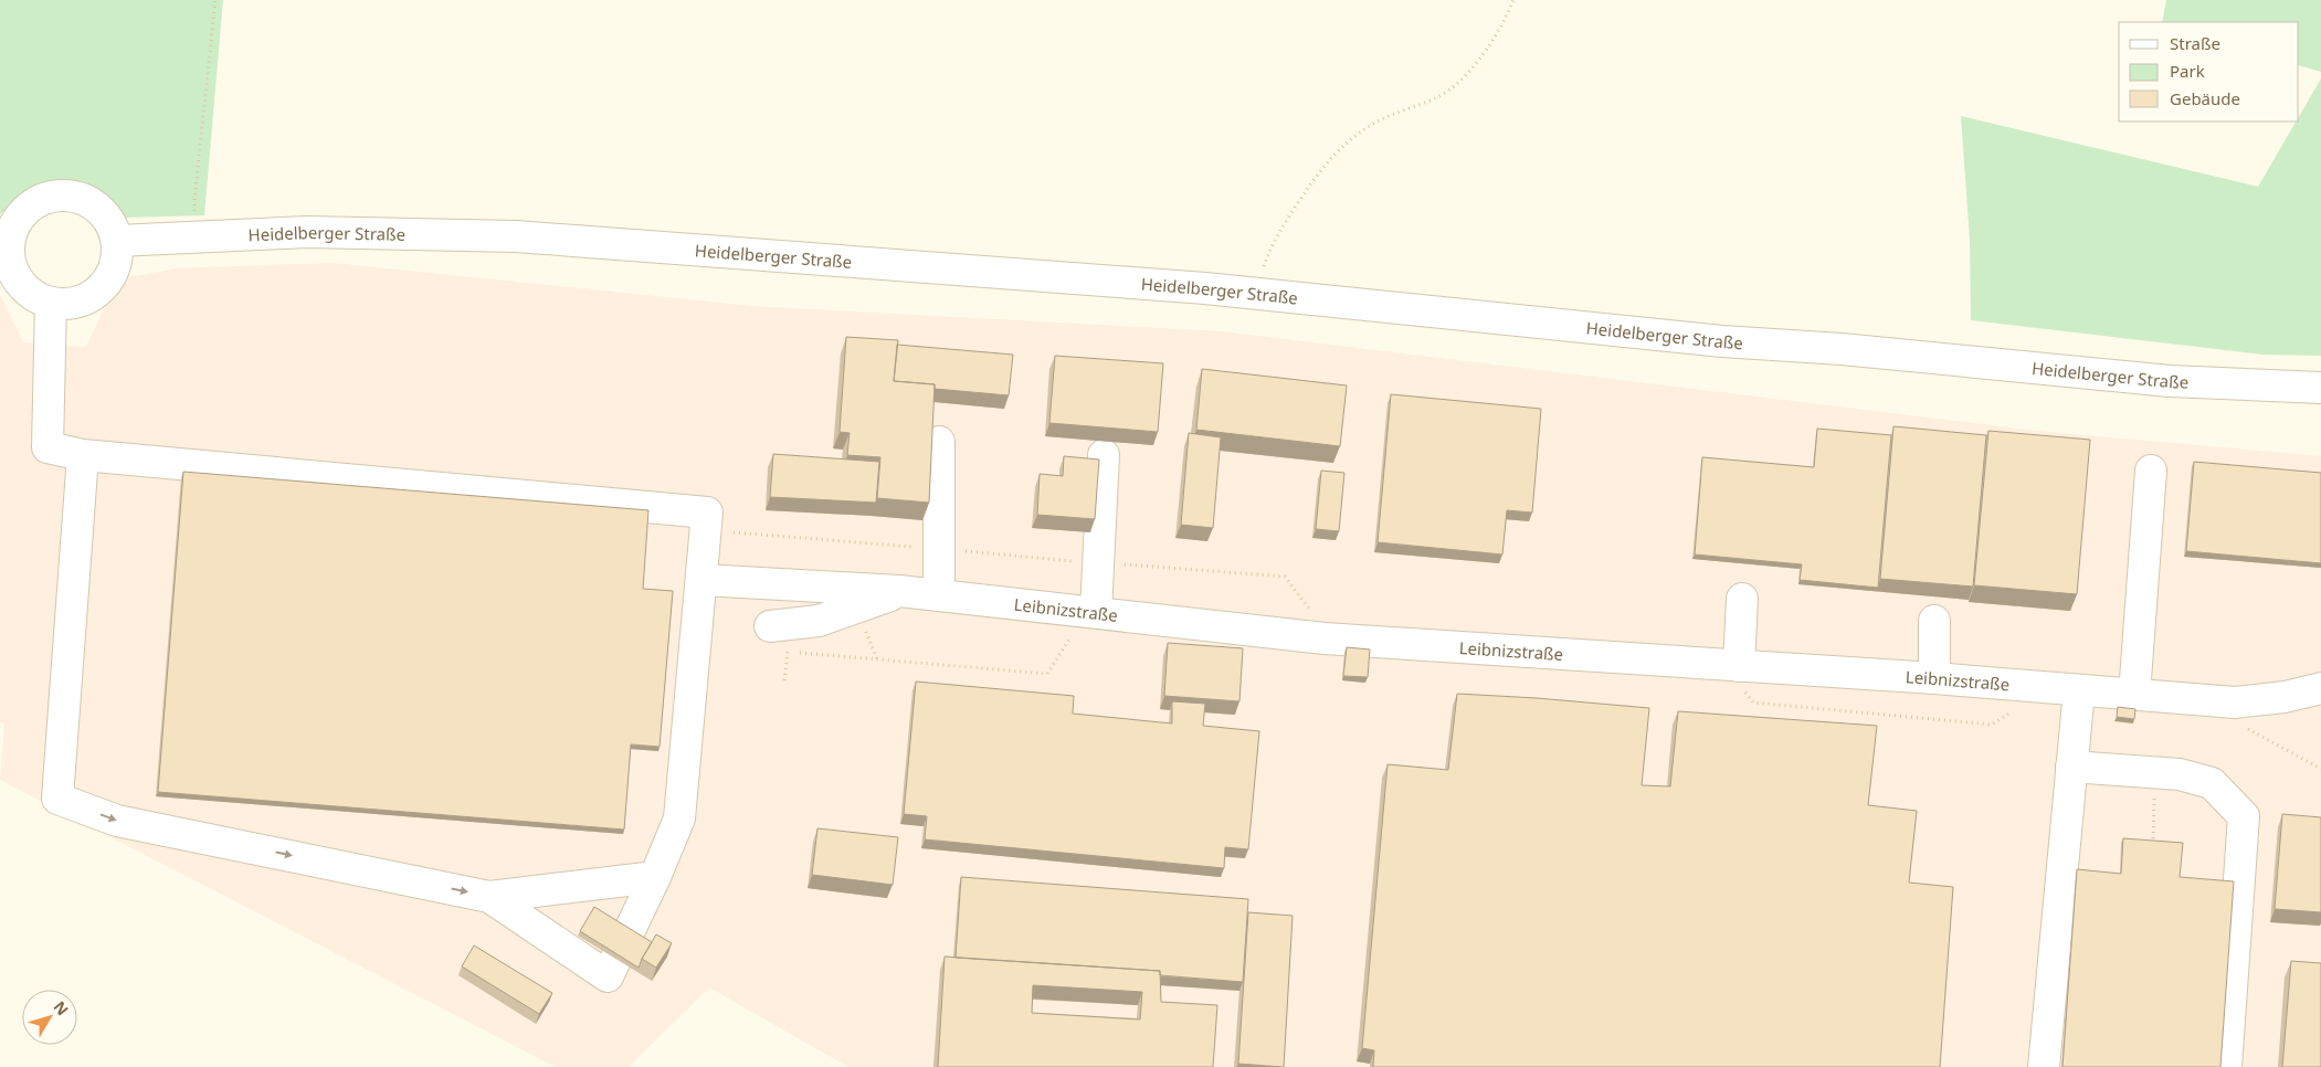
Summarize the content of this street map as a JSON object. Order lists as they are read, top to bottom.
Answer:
{
  "streets": {
    "street": ["Heidelberger Straße", "Leibnizstraße"]
  },
  "legend": ["Straße", "Park", "Gebäude"],
  "north": "top right"
}
